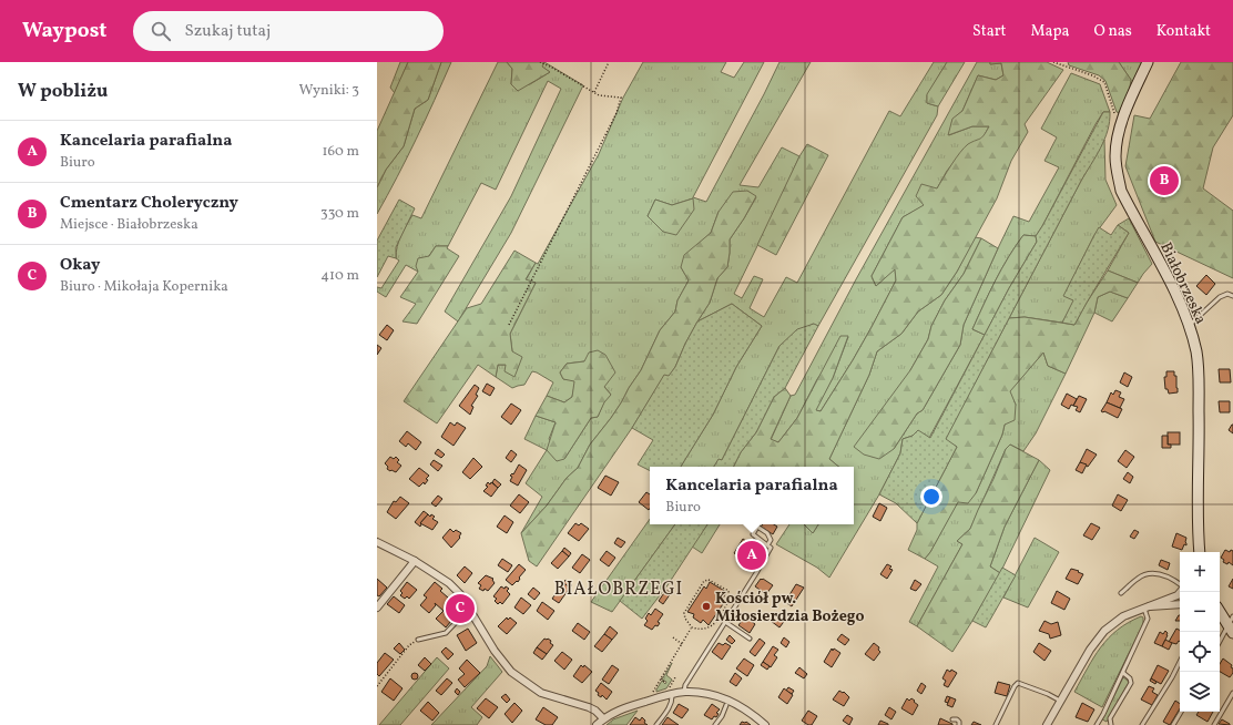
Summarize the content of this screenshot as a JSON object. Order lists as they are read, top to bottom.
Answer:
{
  "streets": {
    "street": ["Białobrzeska"]
  },
  "districts": ["BIAŁOBRZEGI"],
  "places": ["Kościół pw. Miłosierdzia Bożego"],
  "page": {
    "header": "Waypost",
    "search": "Szukaj tutaj",
    "nav": [
      "Start",
      "Mapa",
      "O nas",
      "Kontakt"
    ],
    "heading": ["W pobliżu", "Wyniki: 3"],
    "list": [
      {
        "mark": "A",
        "name": "Kancelaria parafialna",
        "note": "Biuro",
        "value": "160 m"
      },
      {
        "mark": "B",
        "name": "Cmentarz Choleryczny",
        "note": "Miejsce · Białobrzeska",
        "value": "330 m"
      },
      {
        "mark": "C",
        "name": "Okay",
        "note": "Biuro · Mikołaja Kopernika",
        "value": "410 m"
      }
    ],
    "pins": ["B", "A", "C"],
    "popup": ["Kancelaria parafialna", "Biuro"],
    "map_buttons": ["+", "−"]
  }
}
